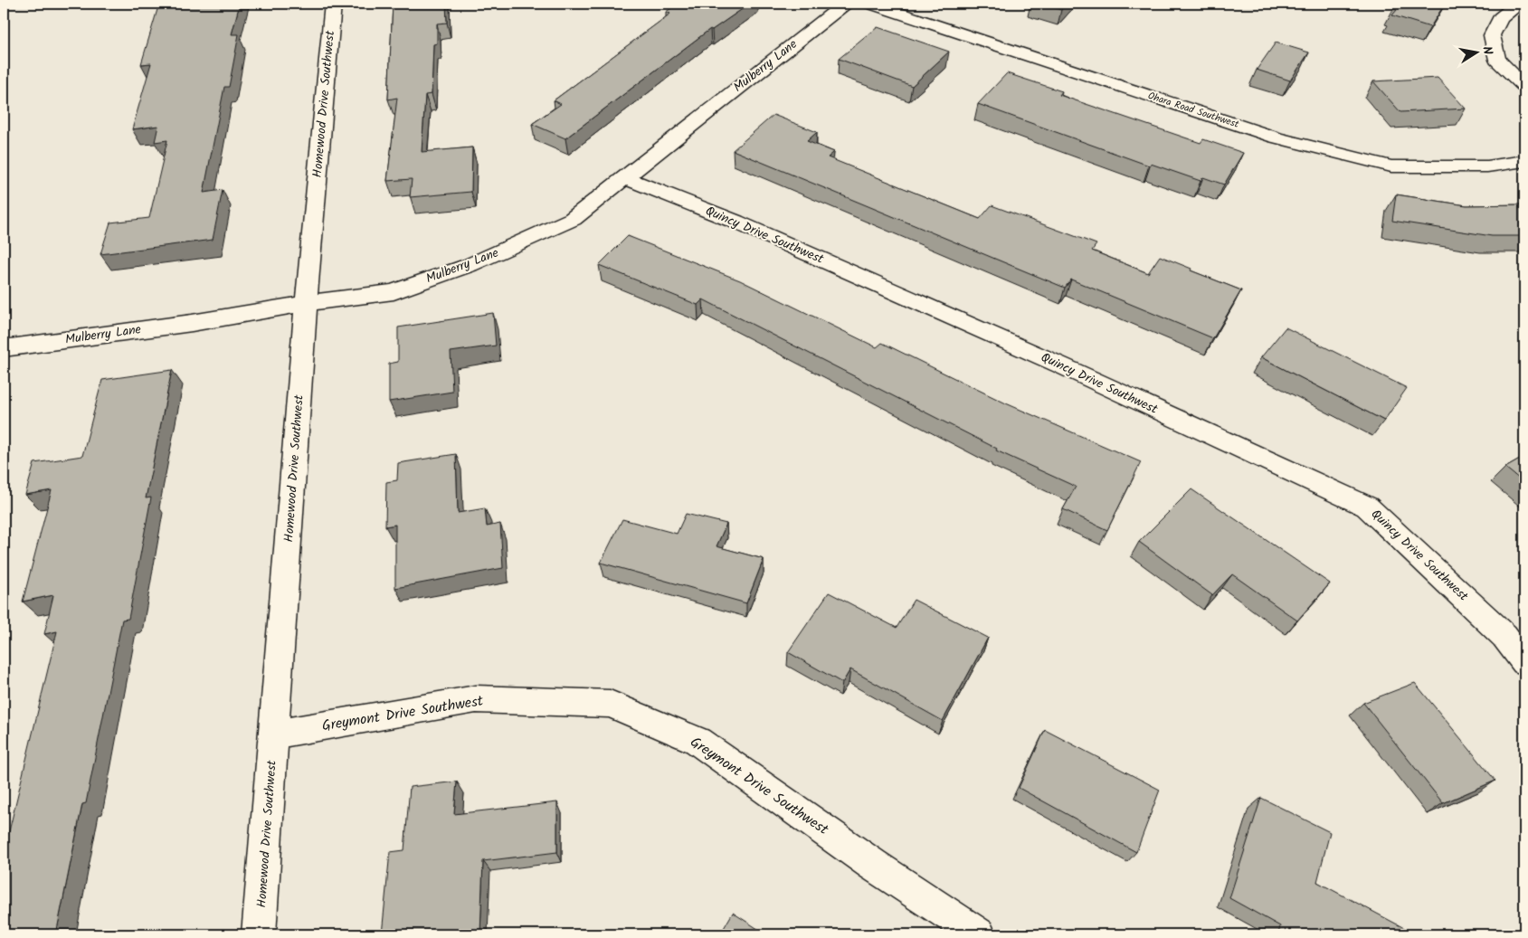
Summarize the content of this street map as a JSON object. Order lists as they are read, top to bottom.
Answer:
{
  "streets": {
    "street": [
      "Mulberry Lane",
      "Homewood Drive Southwest",
      "Ohara Road Southwest",
      "Quincy Drive Southwest",
      "Greymont Drive Southwest"
    ]
  },
  "crossings": [
    ["Mulberry Lane", "Homewood Drive Southwest"],
    ["Mulberry Lane", "Quincy Drive Southwest"],
    ["Homewood Drive Southwest", "Greymont Drive Southwest"]
  ],
  "north": "right"
}
